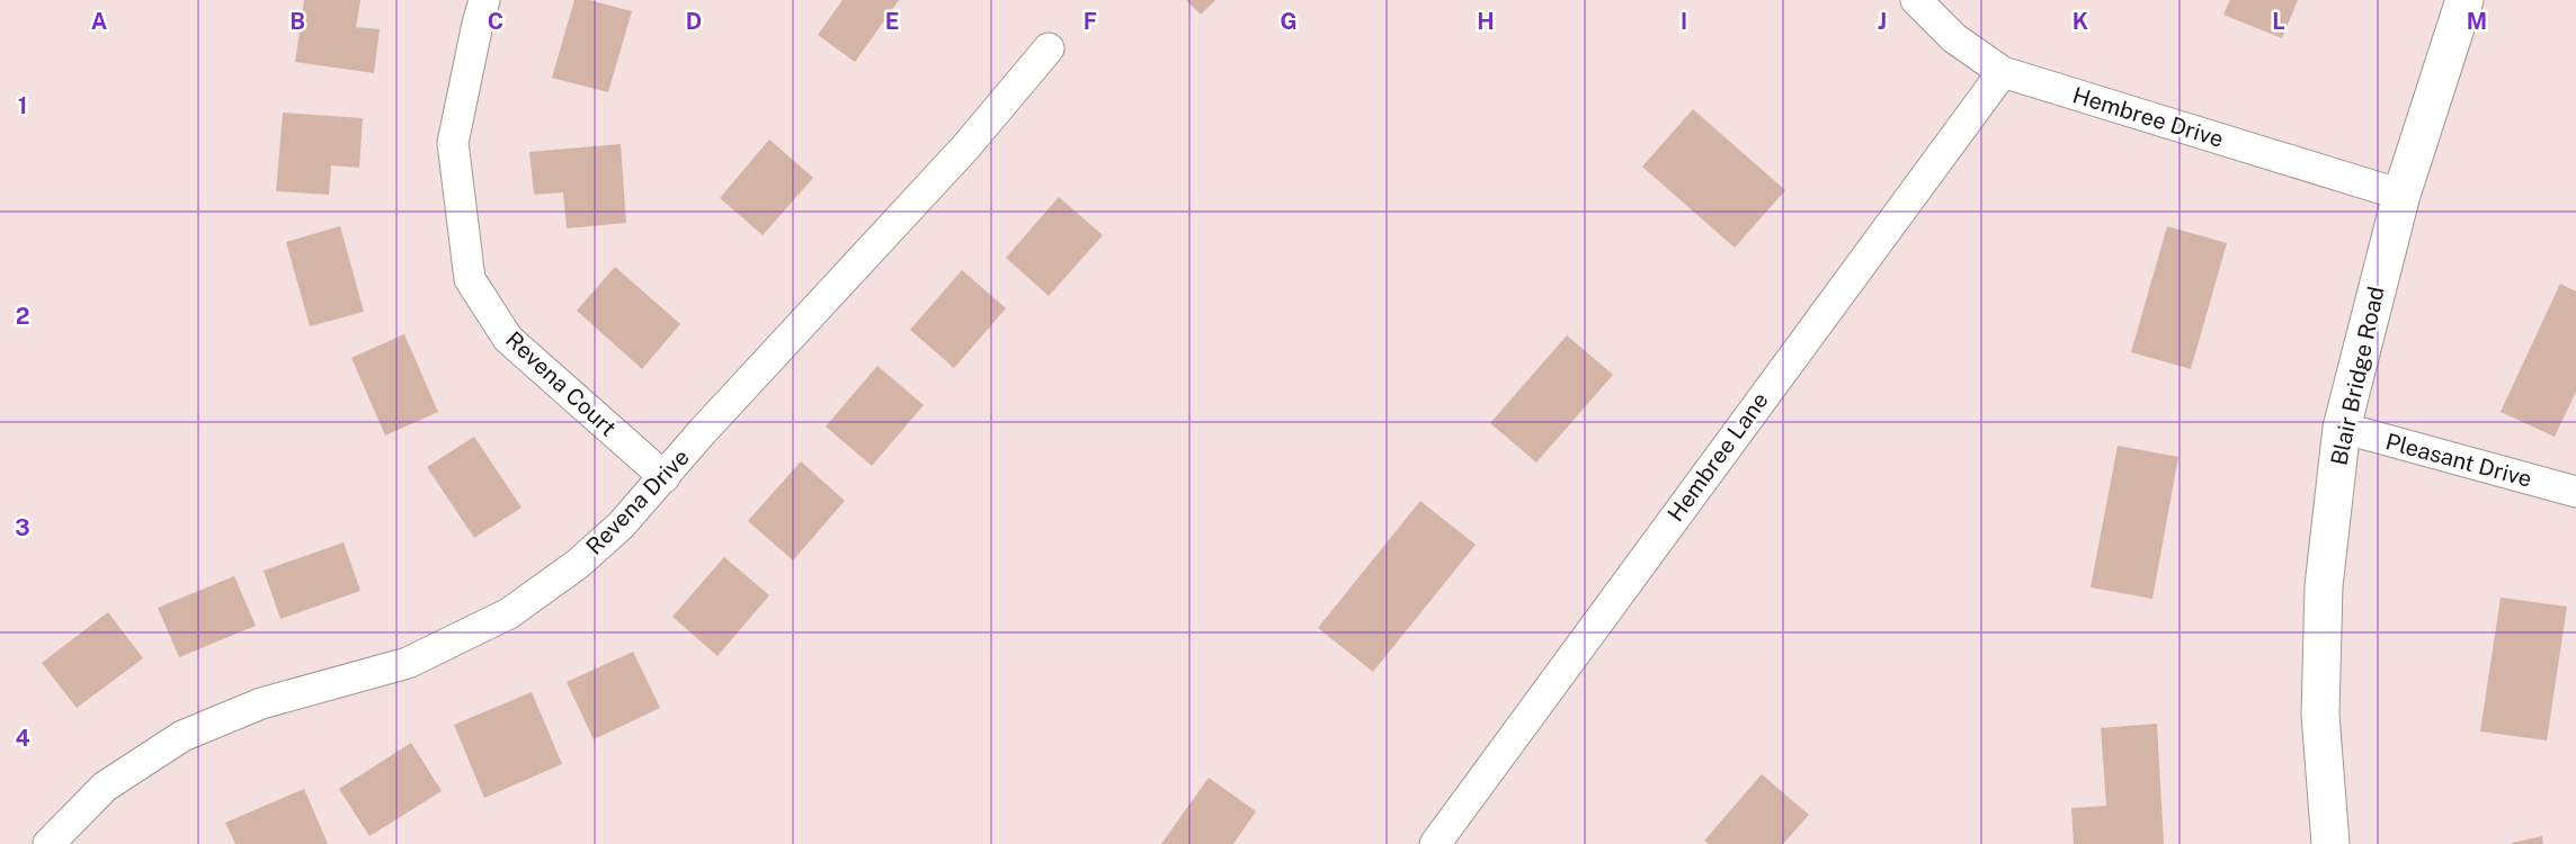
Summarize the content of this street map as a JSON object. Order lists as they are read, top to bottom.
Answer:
{
  "streets": {
    "street": [
      "Hembree Drive",
      "Blair Bridge Road",
      "Revena Court",
      "Hembree Lane",
      "Pleasant Drive",
      "Revena Drive"
    ]
  },
  "crossings": [
    ["Hembree Drive", "Blair Bridge Road"],
    ["Hembree Drive", "Hembree Lane"],
    ["Blair Bridge Road", "Pleasant Drive"],
    ["Revena Court", "Revena Drive"]
  ],
  "grid": {
    "columns": [
      "A",
      "B",
      "C",
      "D",
      "E",
      "F",
      "G",
      "H",
      "I",
      "J",
      "K",
      "L",
      "M"
    ],
    "rows": [
      "1",
      "2",
      "3",
      "4"
    ]
  }
}
